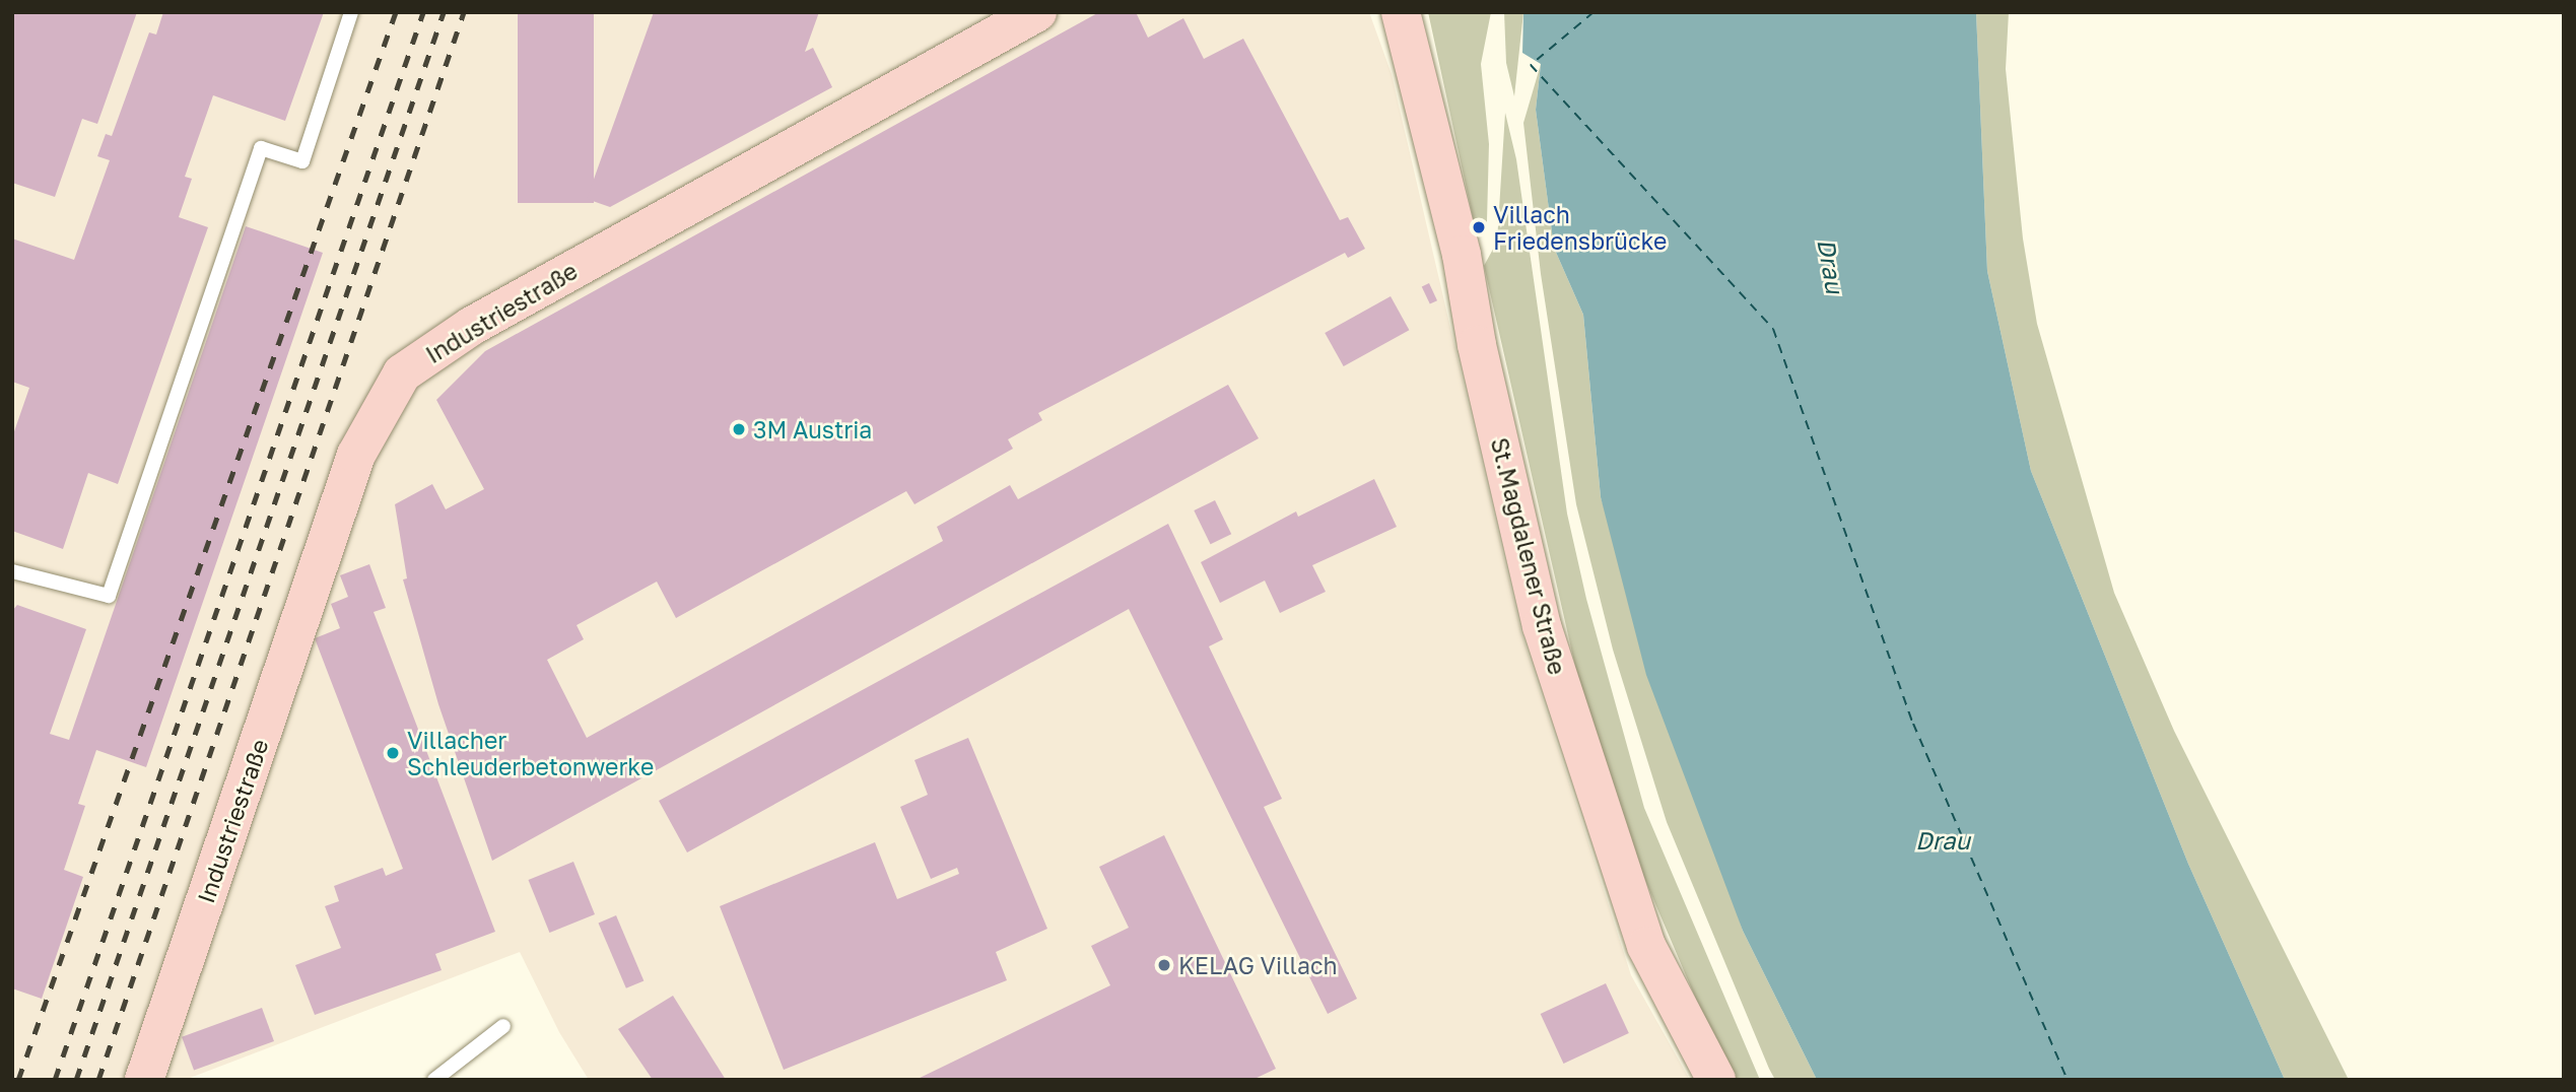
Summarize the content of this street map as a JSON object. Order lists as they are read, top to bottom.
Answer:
{
  "streets": {
    "street": ["Industriestraße", "St.Magdalener Straße"]
  },
  "water": ["Drau"],
  "places": [
    "Villach Friedensbrücke",
    "3M Austria",
    "Villacher Schleuderbetonwerke",
    "KELAG Villach"
  ]
}
